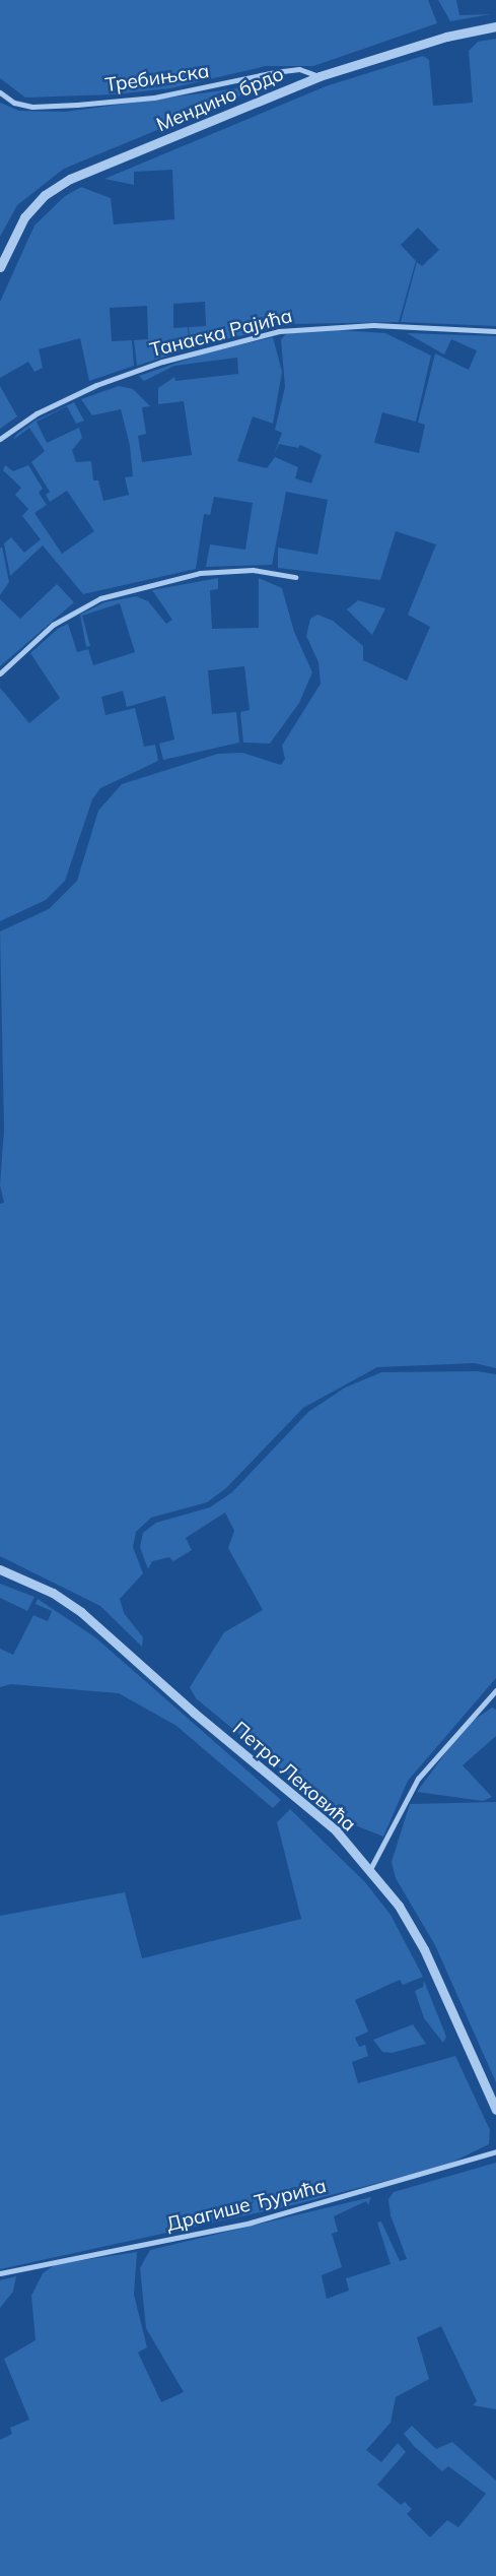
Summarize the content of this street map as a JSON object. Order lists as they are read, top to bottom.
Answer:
{
  "streets": {
    "street": [
      "Требињска",
      "Мендино брдо",
      "Танаска Рајића",
      "Петра Лековића",
      "Драгише Ђурића"
    ]
  },
  "crossings": [
    ["Требињска", "Мендино брдо"]
  ]
}
